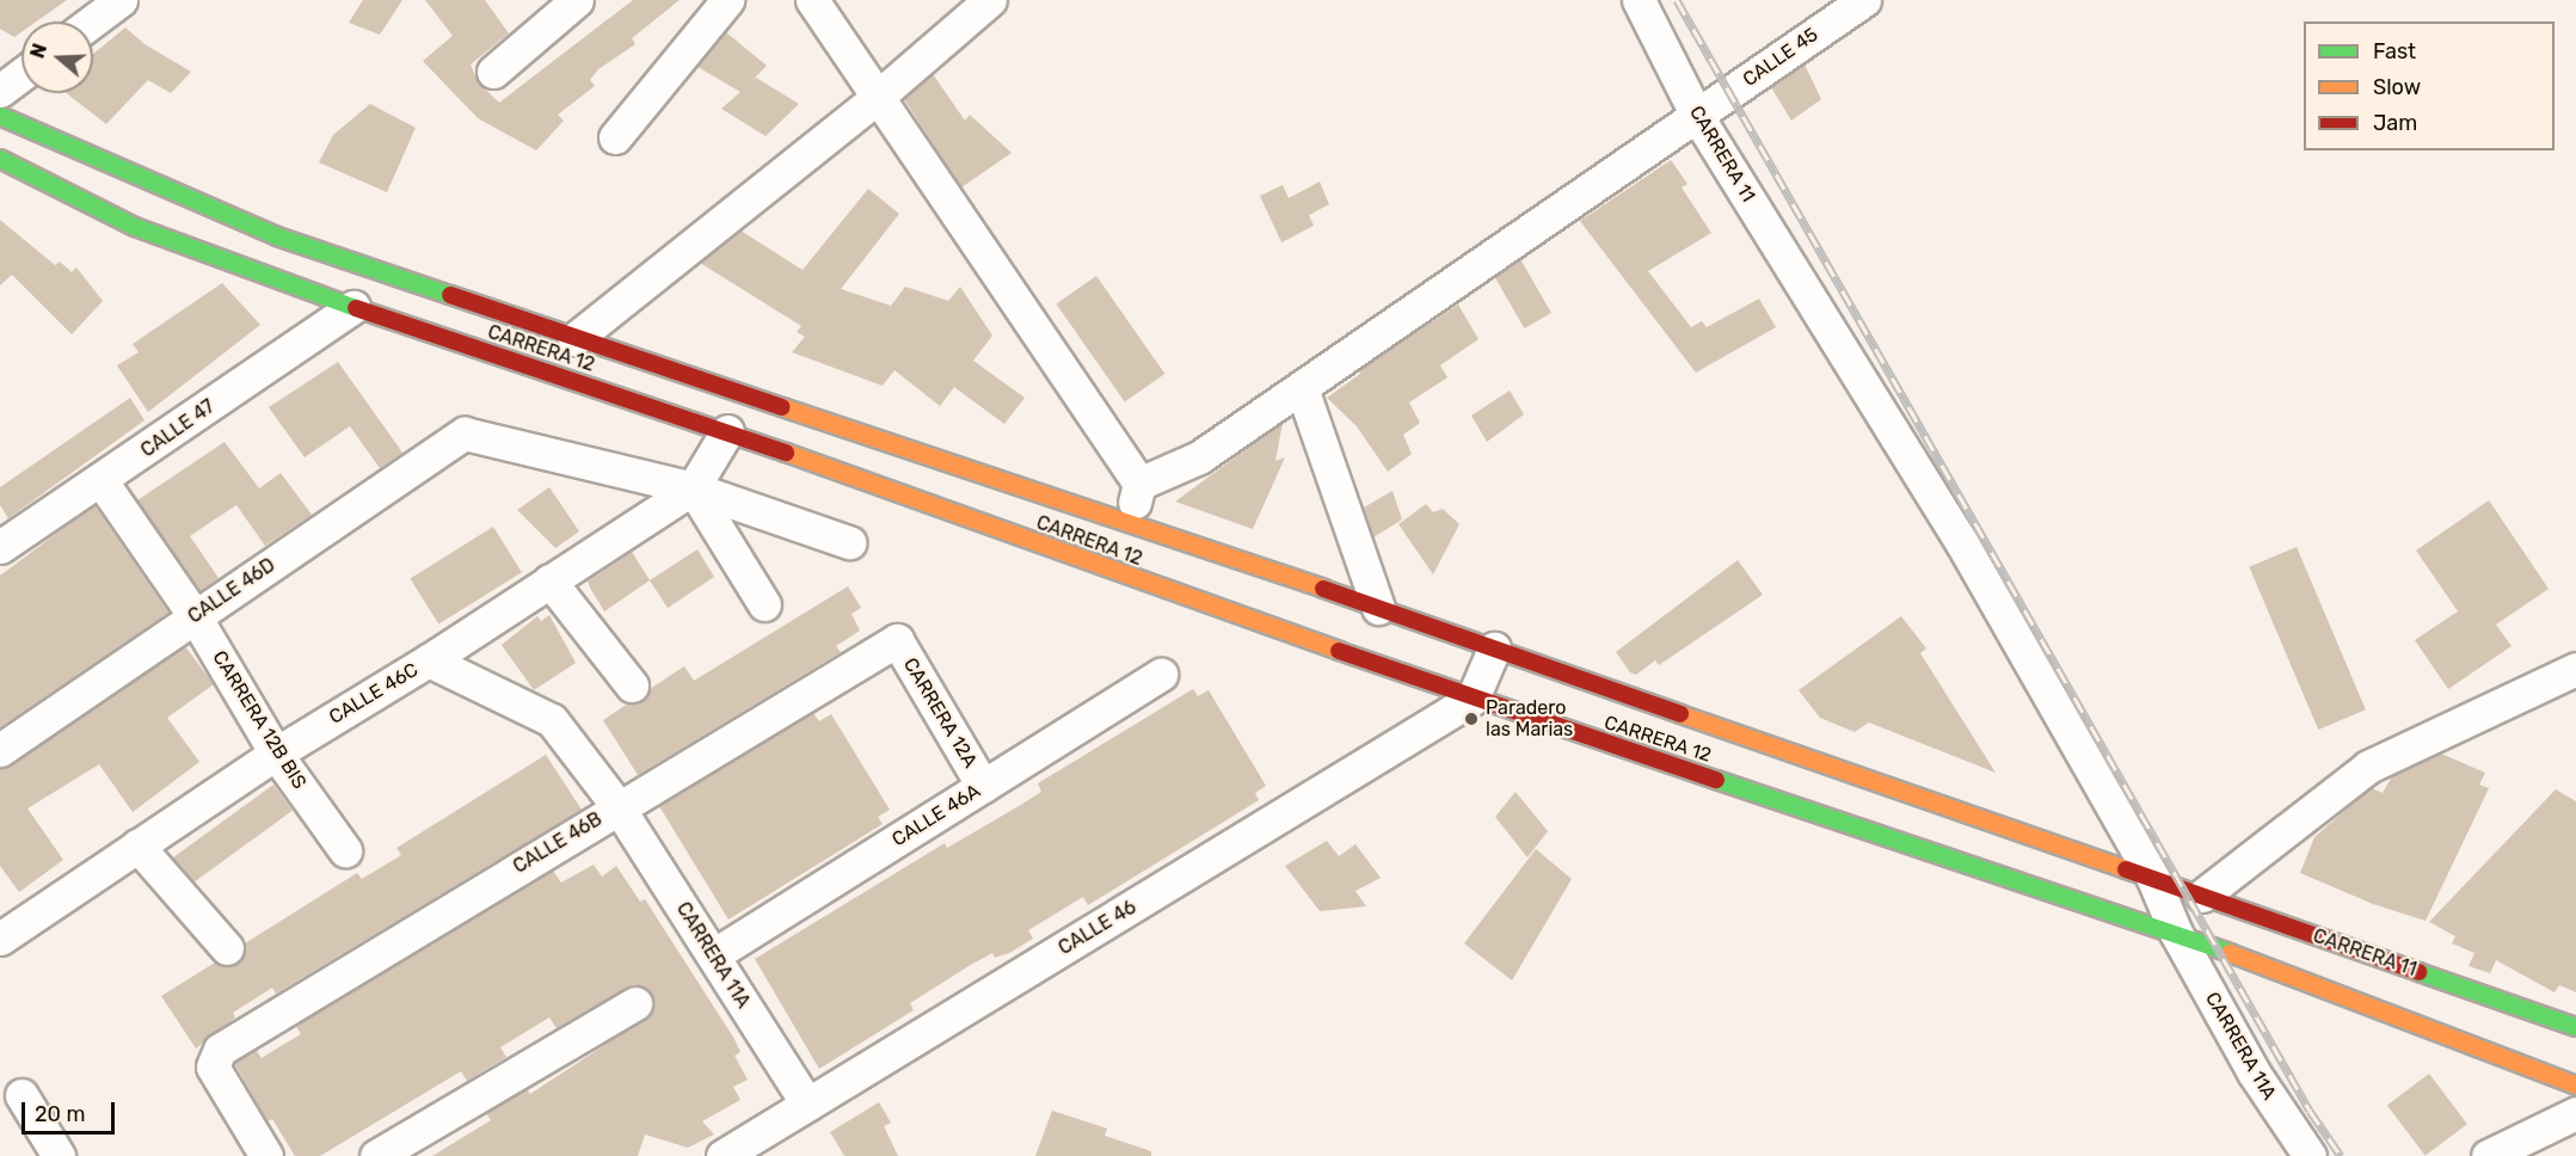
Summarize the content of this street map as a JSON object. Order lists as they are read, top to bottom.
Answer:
{
  "streets": {
    "main road": ["CARRERA 11", "CARRERA 12"],
    "street": [
      "CALLE 45",
      "CALLE 47",
      "CALLE 46D",
      "CALLE 46C",
      "CARRERA 12A",
      "CARRERA 12B BIS",
      "CALLE 46A",
      "CALLE 46B",
      "CALLE 46",
      "CARRERA 11A"
    ]
  },
  "crossings": [
    ["CALLE 45", "CARRERA 11"],
    ["CARRERA 11", "CARRERA 12"],
    ["CARRERA 11", "CARRERA 11A"],
    ["CARRERA 12", "CALLE 47"],
    ["CARRERA 12", "CALLE 46C"],
    ["CARRERA 12", "CALLE 46"],
    ["CARRERA 12", "CARRERA 11A"],
    ["CALLE 47", "CARRERA 12B BIS"],
    ["CALLE 46D", "CALLE 46C"],
    ["CALLE 46D", "CARRERA 12B BIS"],
    ["CALLE 46C", "CARRERA 12B BIS"],
    ["CALLE 46C", "CARRERA 11A"],
    ["CARRERA 12A", "CALLE 46A"],
    ["CARRERA 12A", "CALLE 46B"],
    ["CALLE 46A", "CARRERA 11A"],
    ["CALLE 46B", "CARRERA 11A"],
    ["CALLE 46", "CARRERA 11A"]
  ],
  "places": ["Paradero las Marias"],
  "legend": ["Fast", "Slow", "Jam"],
  "scale_bar": "20 m",
  "north": "left"
}
